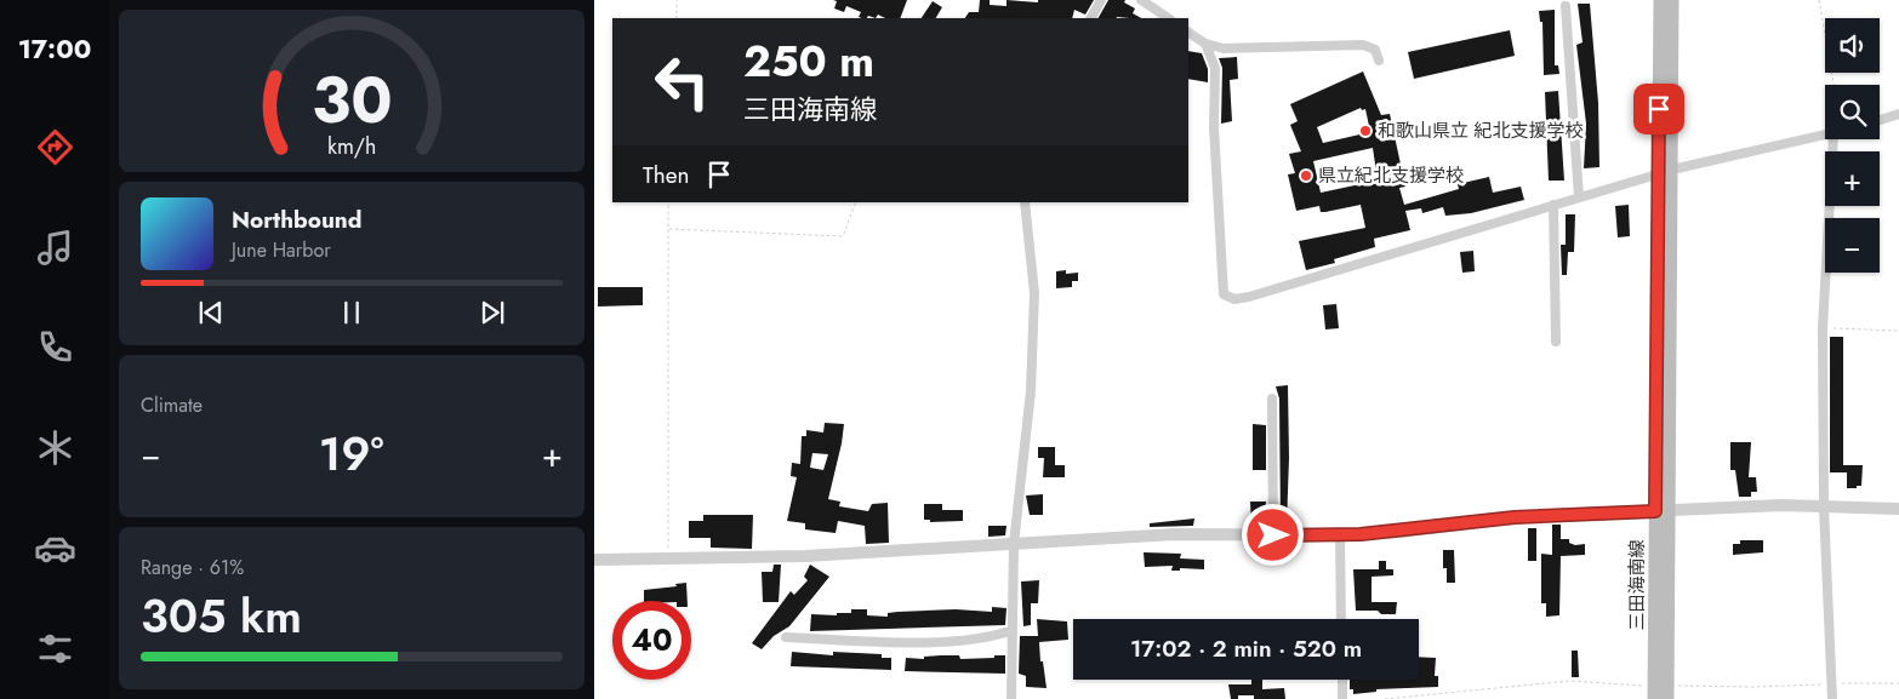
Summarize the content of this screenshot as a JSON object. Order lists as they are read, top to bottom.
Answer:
{
  "streets": {
    "main road": ["三田海南線"]
  },
  "places": ["和歌山県立 紀北支援学校", "県立紀北支援学校"],
  "page": {
    "tabs": "17:00",
    "map_buttons": ["+", "−"],
    "turn": ["250 m", "三田海南線"],
    "then": "Then",
    "song": ["Northbound", "June Harbor"],
    "tile": [
      "Climate",
      ["Range · 61%", "305 km"]
    ],
    "heat": ["−", "19°", "+"],
    "limit": "40",
    "trip": "17:02 · 2 min · 520 m",
    "gauge": ["30", "km/h"]
  }
}
